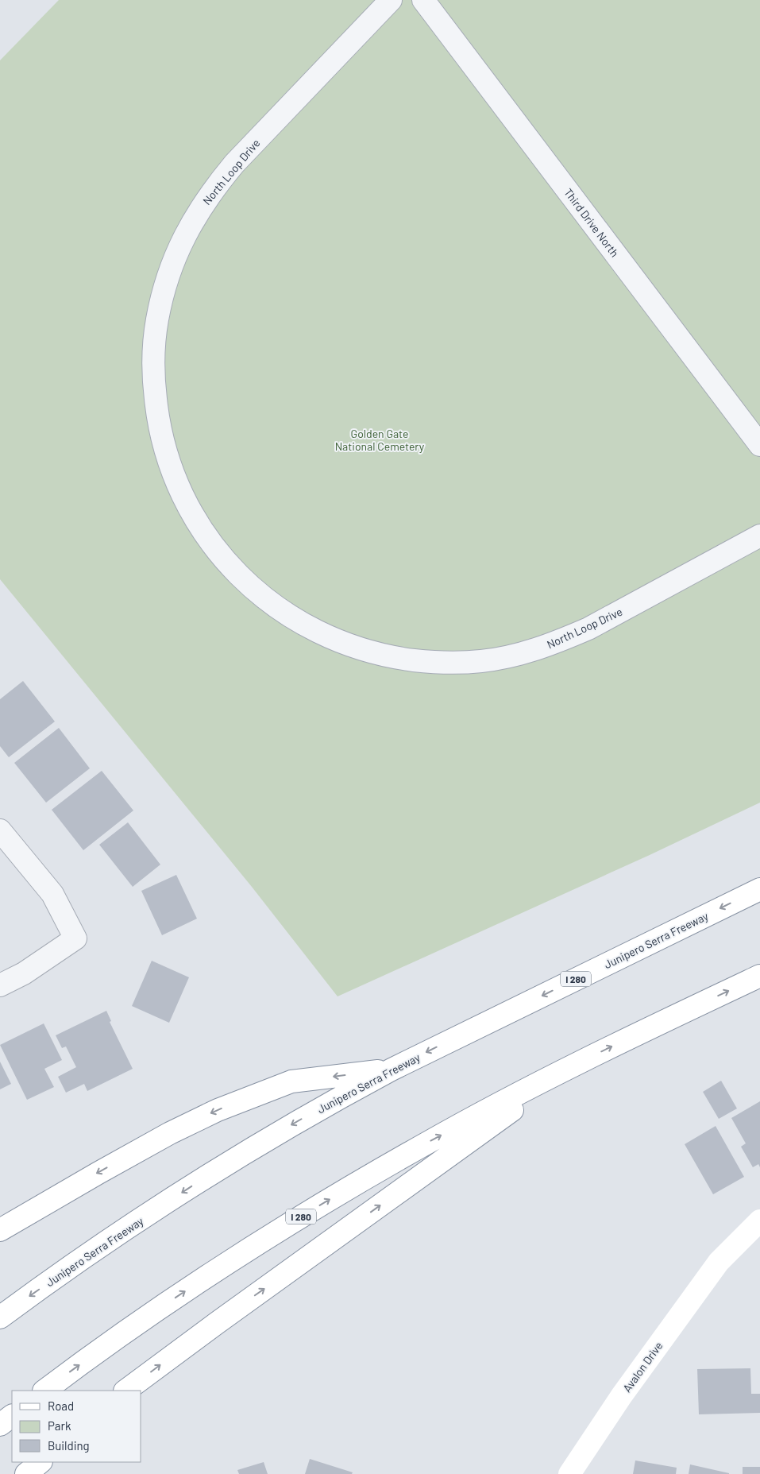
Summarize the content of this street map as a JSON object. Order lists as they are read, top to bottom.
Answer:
{
  "streets": {
    "main road": ["Junipero Serra Freeway", "I 280", "Avalon Drive"],
    "street": ["North Loop Drive", "Third Drive North"]
  },
  "parks": ["Golden Gate National Cemetery"],
  "legend": ["Road", "Park", "Building"]
}
